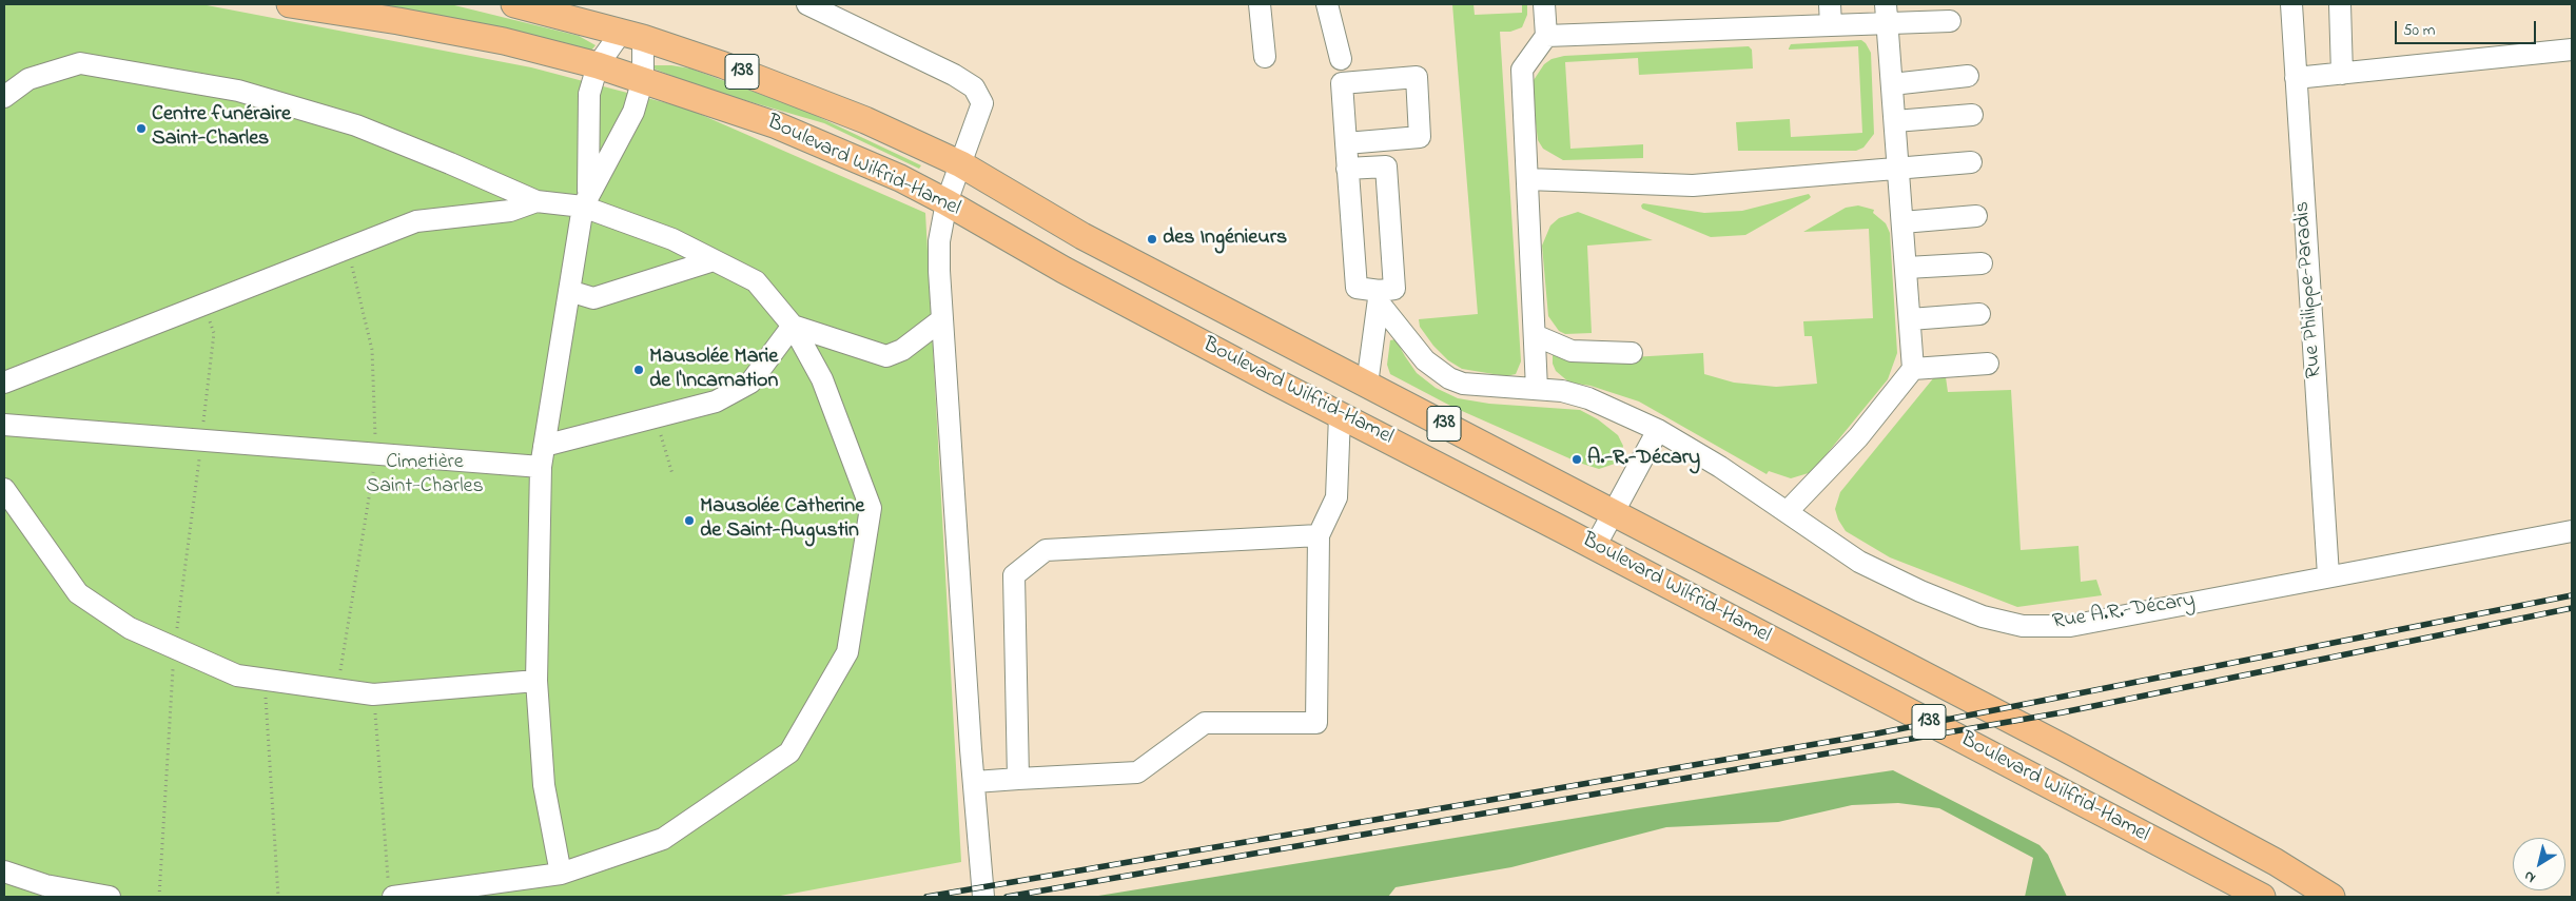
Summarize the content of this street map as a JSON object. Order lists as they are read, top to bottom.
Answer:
{
  "streets": {
    "main road": ["138", "Boulevard Wilfrid-Hamel"],
    "street": ["Rue Philippe-Paradis", "Rue A.R.-Décary"]
  },
  "crossings": [
    ["Rue Philippe-Paradis", "Rue A.R.-Décary"]
  ],
  "parks": ["Cimetière Saint-Charles"],
  "places": [
    "Centre funéraire Saint-Charles",
    "des Ingénieurs",
    "Mausolée Marie de l'Incarnation",
    "A.-R.-Décary",
    "Mausolée Catherine de Saint-Augustin"
  ],
  "scale_bar": "50 m",
  "north": "bottom left"
}
